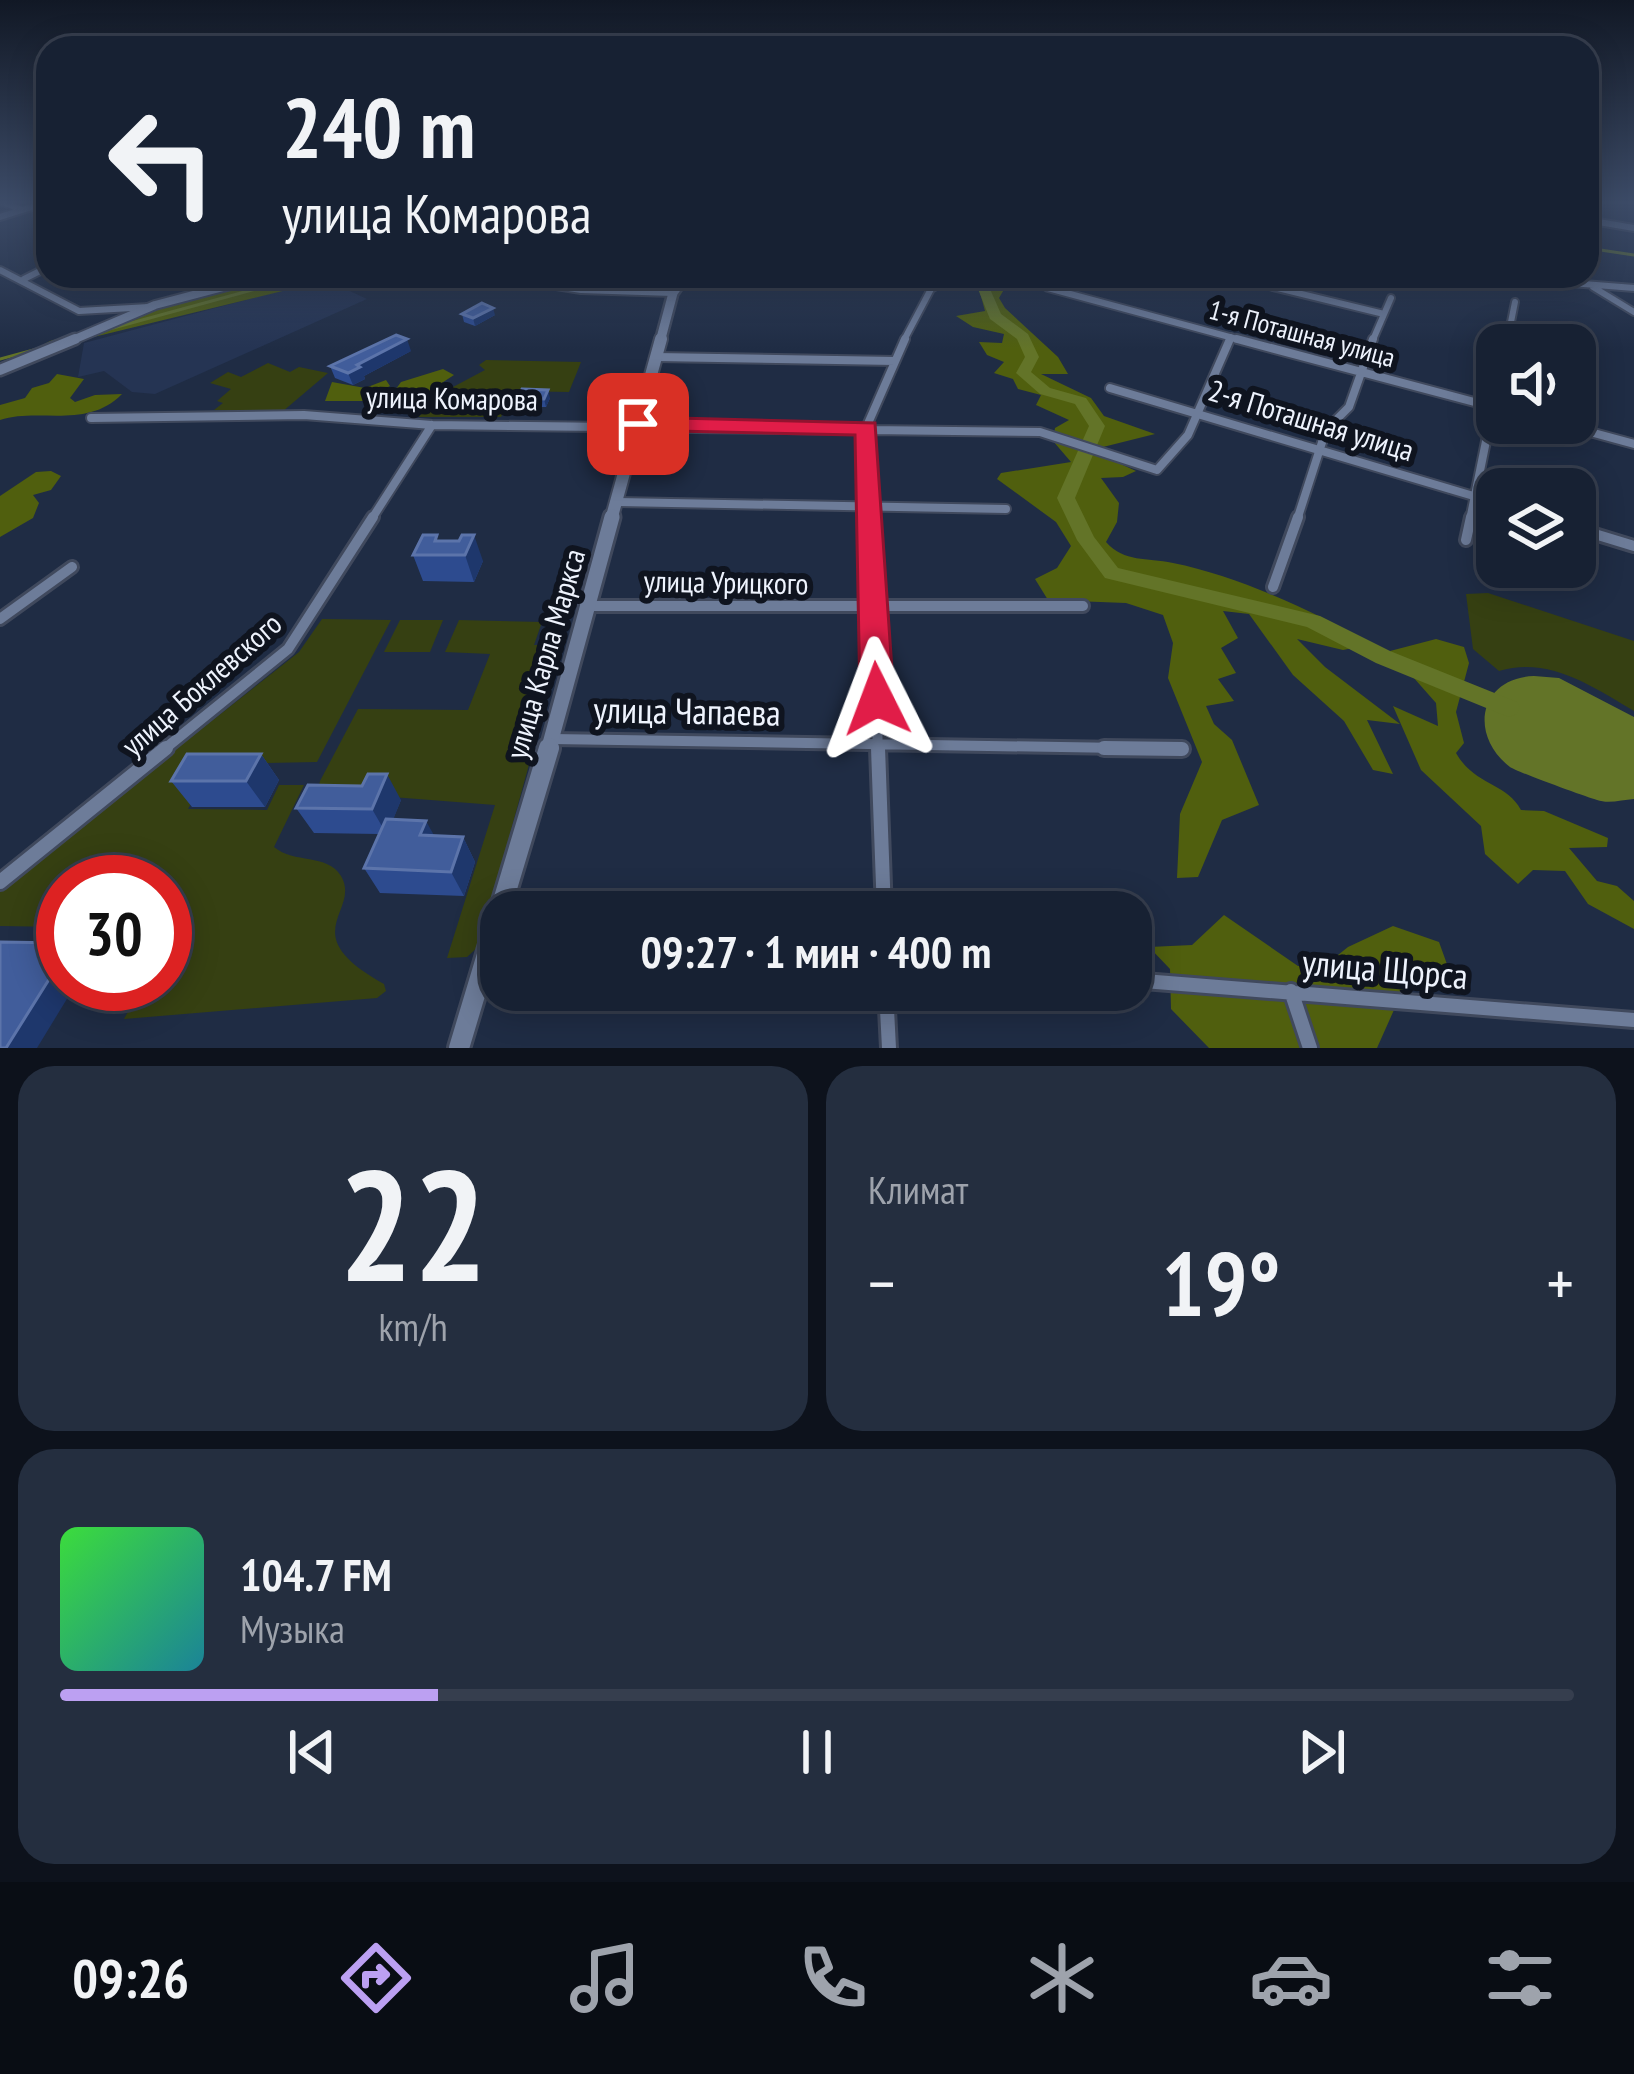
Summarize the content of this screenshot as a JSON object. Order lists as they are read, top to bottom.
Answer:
{
  "streets": {
    "main road": ["улица Карла Маркса"],
    "street": [
      "1-я Поташная улица",
      "улица Комарова",
      "2-я Поташная улица",
      "улица Урицкого",
      "улица Боклевского",
      "улица Чапаева",
      "улица Щорса"
    ]
  },
  "crossings": [
    ["1-я Поташная улица", "улица Комарова"],
    ["улица Комарова", "2-я Поташная улица"],
    ["улица Комарова", "улица Карла Маркса"],
    ["улица Комарова", "улица Боклевского"],
    ["улица Урицкого", "улица Карла Маркса"],
    ["улица Карла Маркса", "улица Чапаева"]
  ],
  "page": {
    "turn": ["240 m", "улица Комарова"],
    "limit": "30",
    "trip": "09:27 · 1 мин · 400 m",
    "tile": [
      ["22", "km/h"],
      "Климат"
    ],
    "heat": ["−", "19°", "+"],
    "song": ["104.7 FM", "Музыка"],
    "tabs": "09:26"
  }
}
